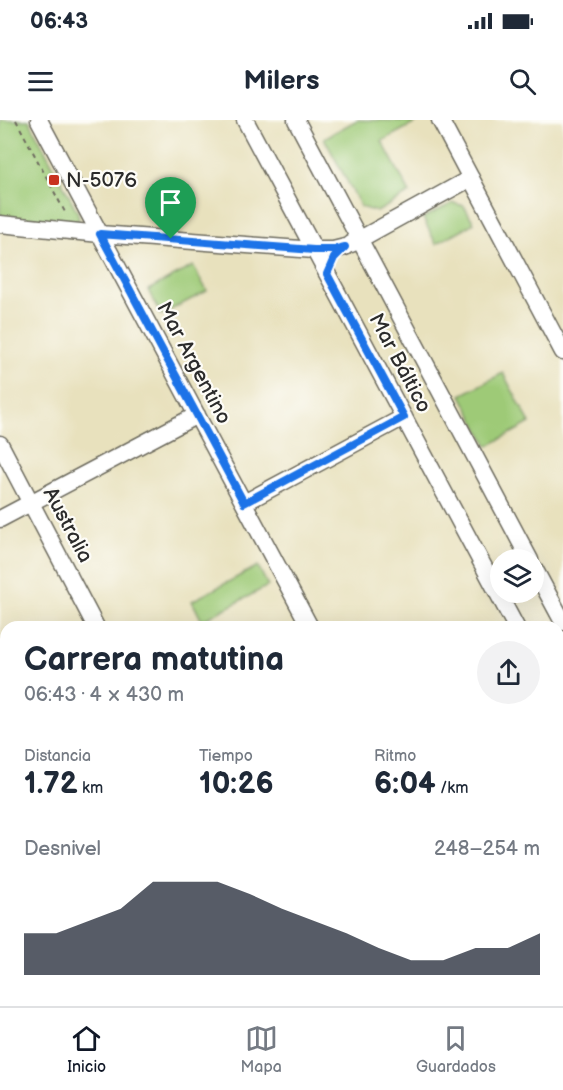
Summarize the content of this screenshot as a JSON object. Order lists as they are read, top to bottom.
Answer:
{
  "streets": {
    "street": ["Mar Argentino", "Mar Báltico", "Australia"]
  },
  "places": {
    "transit": ["N-5076"]
  },
  "page": {
    "status": "06:43",
    "header": "Milers",
    "heading": ["Carrera matutina", "06:43 · 4 × 430 m"],
    "stats": [
      ["Distancia", "1.72 km"],
      ["Tiempo", "10:26"],
      ["Ritmo", "6:04 /km"]
    ],
    "chart": ["Desnivel", "248–254 m"],
    "tabs": ["Inicio", "Mapa", "Guardados"]
  }
}
